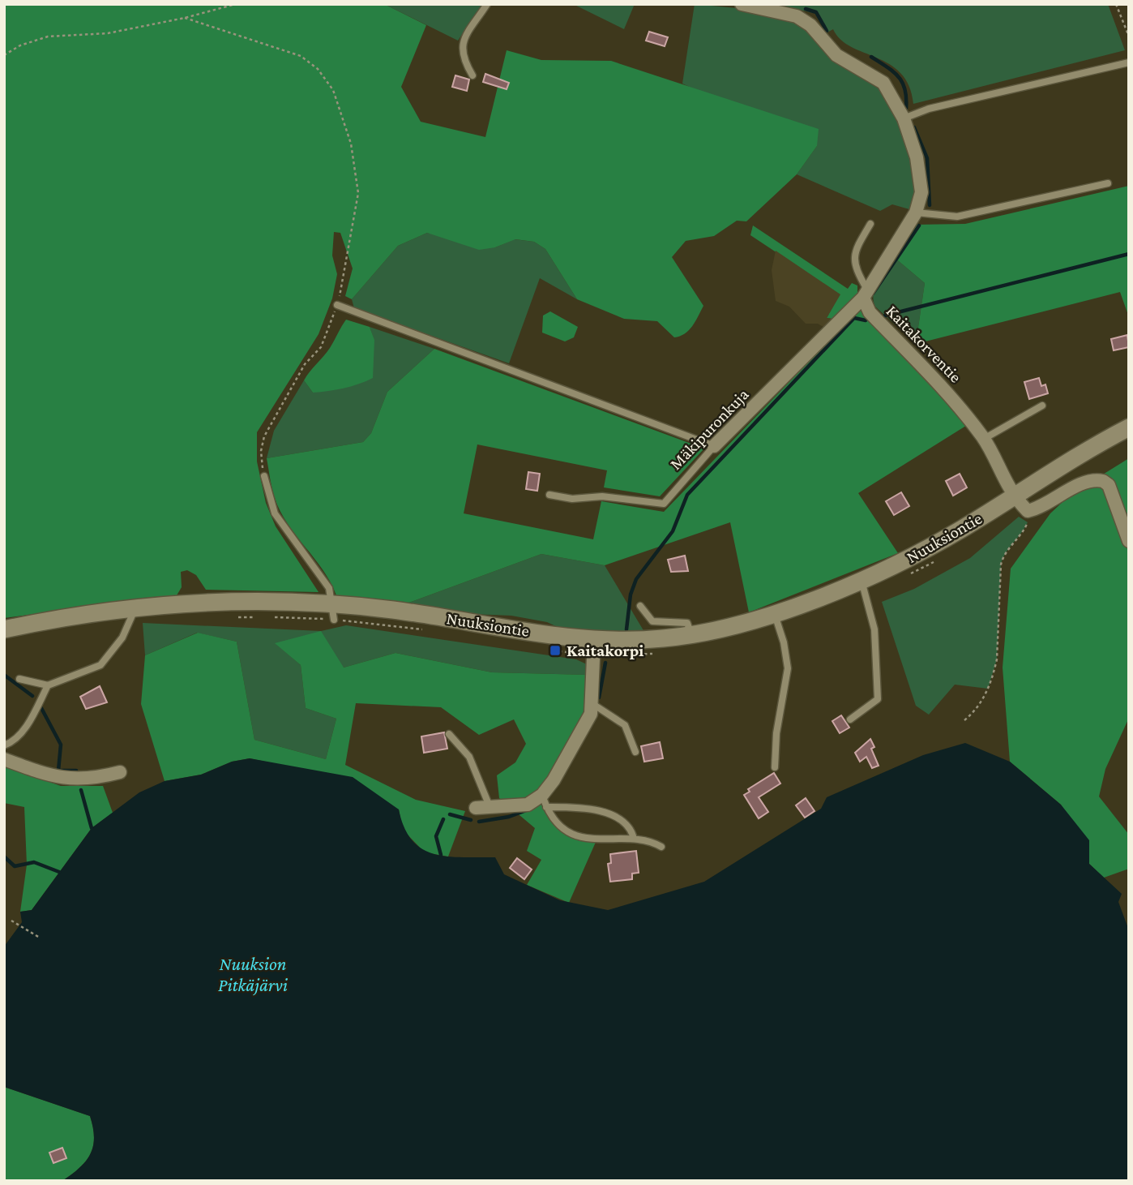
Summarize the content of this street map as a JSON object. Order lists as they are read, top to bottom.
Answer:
{
  "streets": {
    "street": ["Kaitakorventie", "Mäkipuronkuja", "Nuuksiontie"]
  },
  "crossings": [
    ["Kaitakorventie", "Mäkipuronkuja"],
    ["Kaitakorventie", "Nuuksiontie"]
  ],
  "water": ["Nuuksion Pitkäjärvi"],
  "places": {
    "transit": ["Kaitakorpi"]
  }
}
